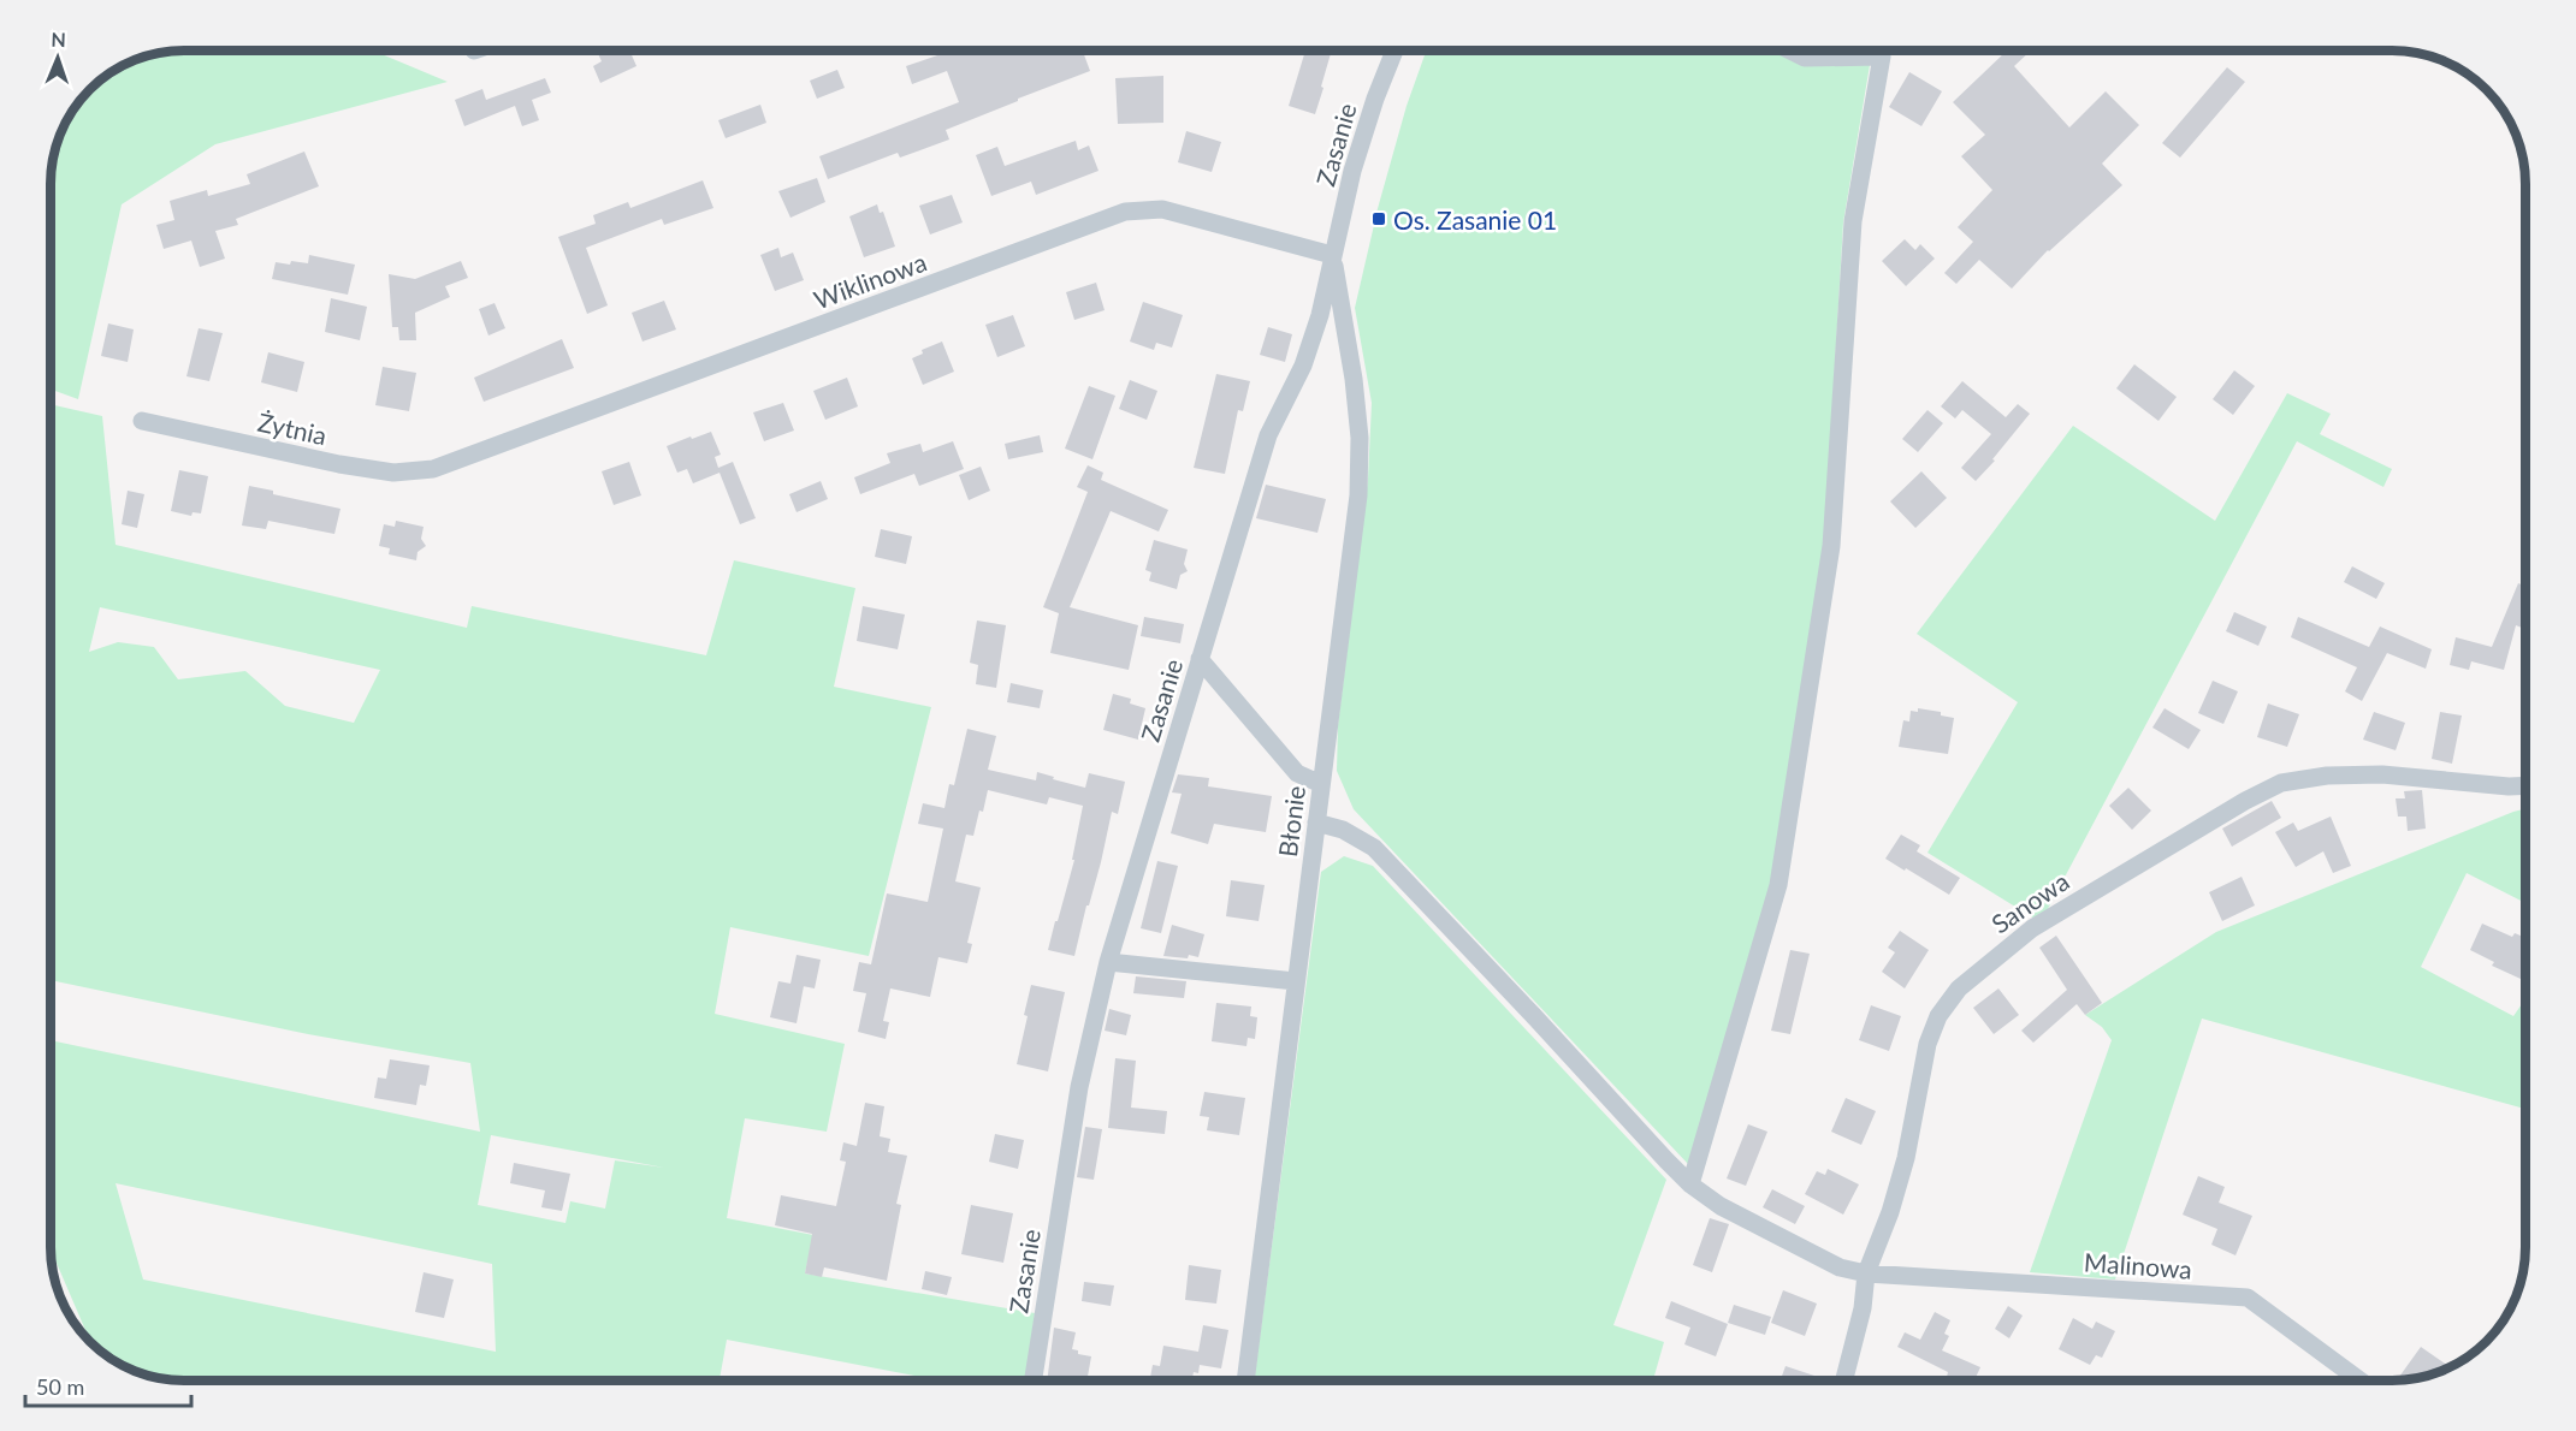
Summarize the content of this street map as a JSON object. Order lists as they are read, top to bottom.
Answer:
{
  "streets": {
    "street": [
      "Zasanie",
      "Wiklinowa",
      "Żytnia",
      "Błonie",
      "Sanowa",
      "Malinowa"
    ]
  },
  "crossings": [
    ["Zasanie", "Wiklinowa"],
    ["Zasanie", "Błonie"],
    ["Wiklinowa", "Żytnia"],
    ["Wiklinowa", "Błonie"],
    ["Błonie", "Malinowa"],
    ["Sanowa", "Malinowa"]
  ],
  "places": {
    "transit": ["Os. Zasanie 01"]
  },
  "scale_bar": "50 m",
  "north": "top"
}
